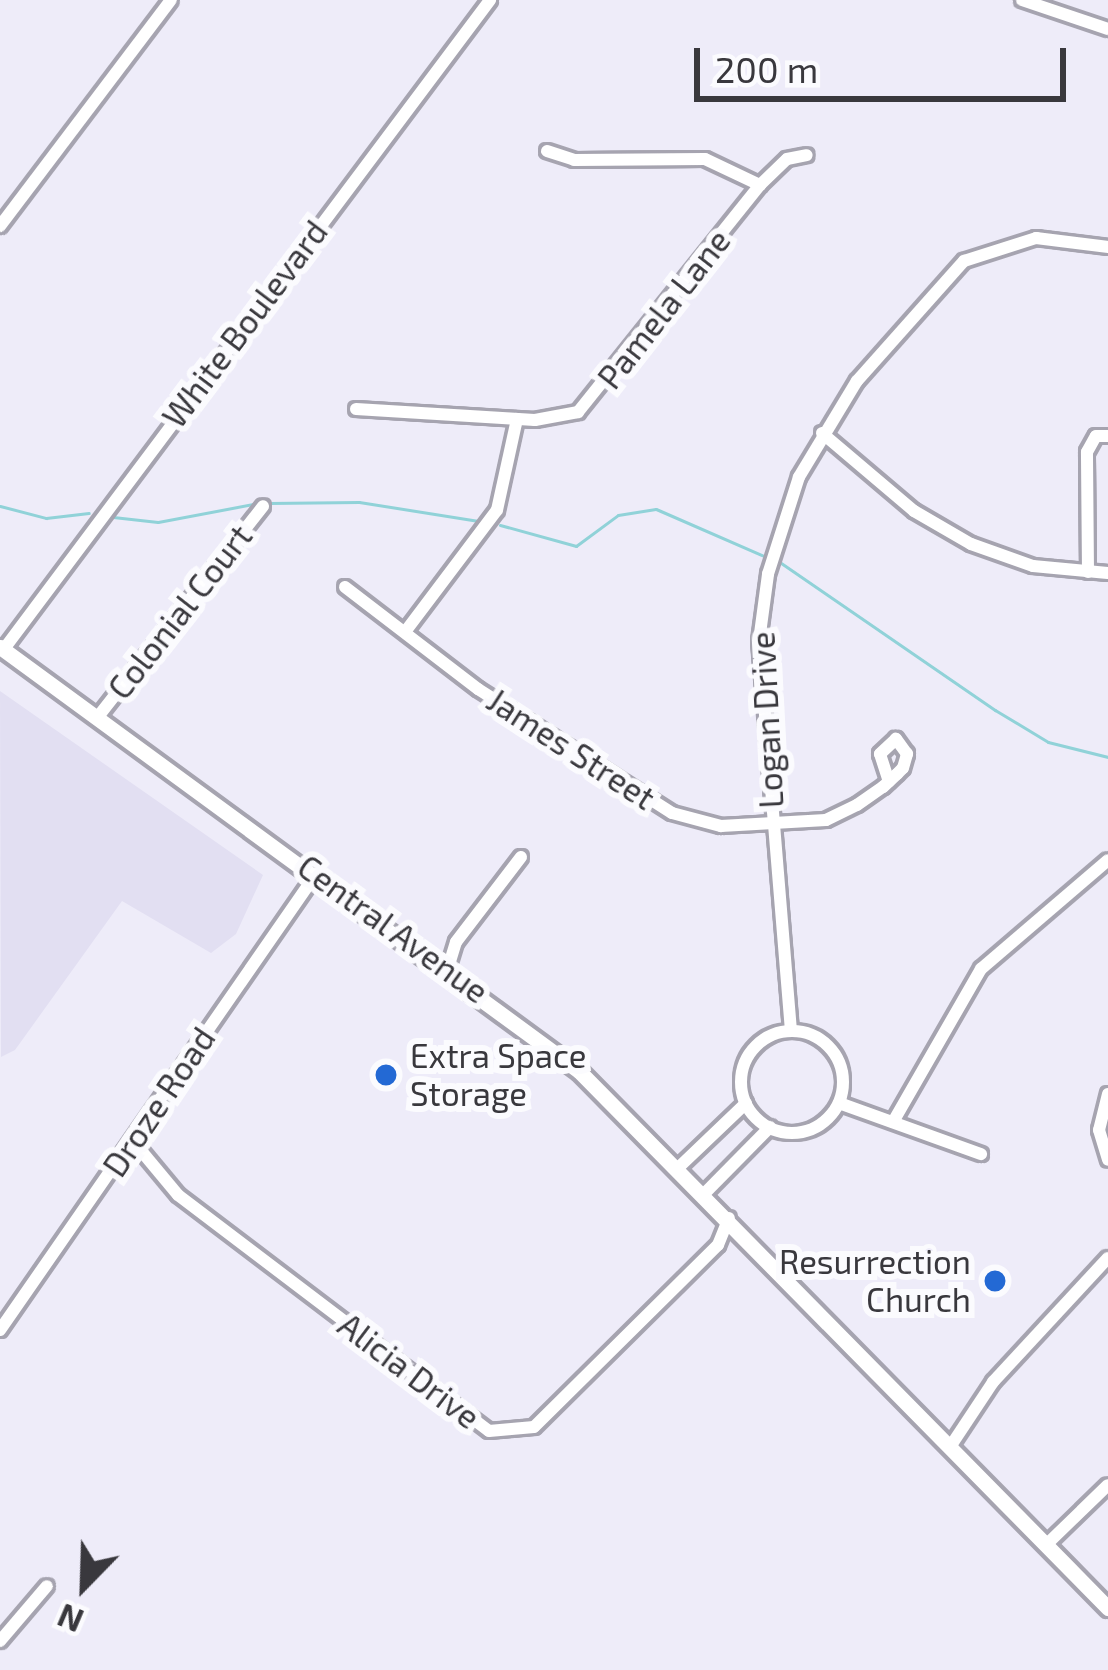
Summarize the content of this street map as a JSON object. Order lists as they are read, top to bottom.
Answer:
{
  "streets": {
    "street": [
      "Pamela Lane",
      "White Boulevard",
      "Colonial Court",
      "Logan Drive",
      "James Street",
      "Central Avenue",
      "Droze Road",
      "Alicia Drive"
    ]
  },
  "crossings": [
    ["White Boulevard", "Central Avenue"],
    ["Colonial Court", "Central Avenue"],
    ["Logan Drive", "James Street"],
    ["Central Avenue", "Droze Road"],
    ["Central Avenue", "Alicia Drive"],
    ["Droze Road", "Alicia Drive"]
  ],
  "places": ["Extra Space Storage", "Resurrection Church"],
  "scale_bar": "200 m",
  "north": "bottom left"
}
